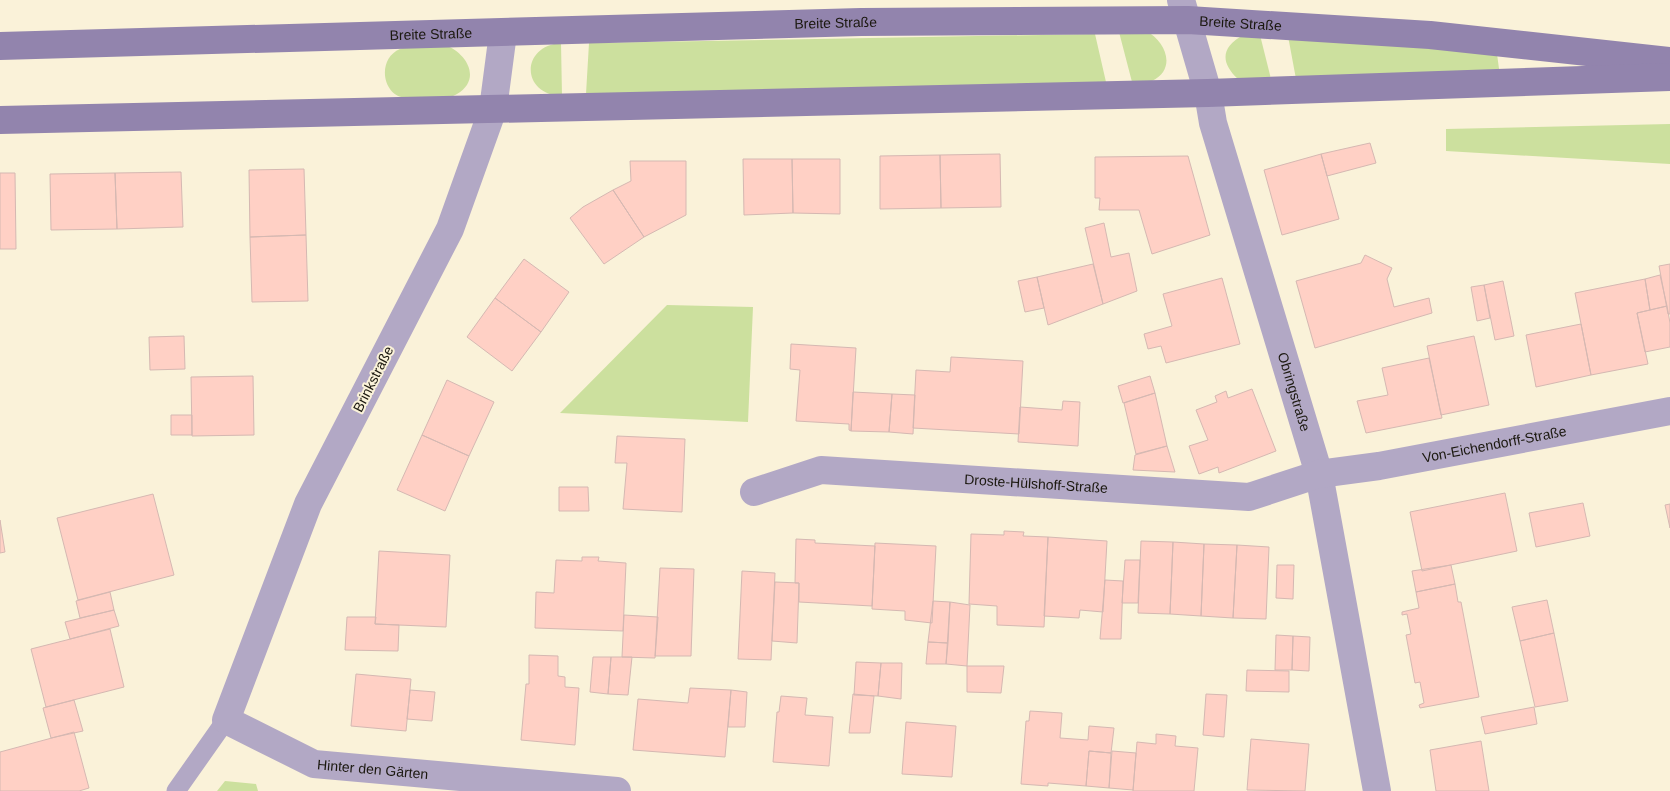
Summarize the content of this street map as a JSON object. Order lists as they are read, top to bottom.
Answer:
{
  "streets": {
    "street": [
      "Breite Straße",
      "Brinkstraße",
      "Obringstraße",
      "Von-Eichendorff-Straße",
      "Droste-Hülshoff-Straße",
      "Hinter den Gärten"
    ]
  },
  "crossings": [
    ["Breite Straße", "Brinkstraße"],
    ["Breite Straße", "Obringstraße"],
    ["Brinkstraße", "Hinter den Gärten"],
    ["Obringstraße", "Von-Eichendorff-Straße"],
    ["Obringstraße", "Droste-Hülshoff-Straße"],
    ["Von-Eichendorff-Straße", "Droste-Hülshoff-Straße"]
  ]
}
